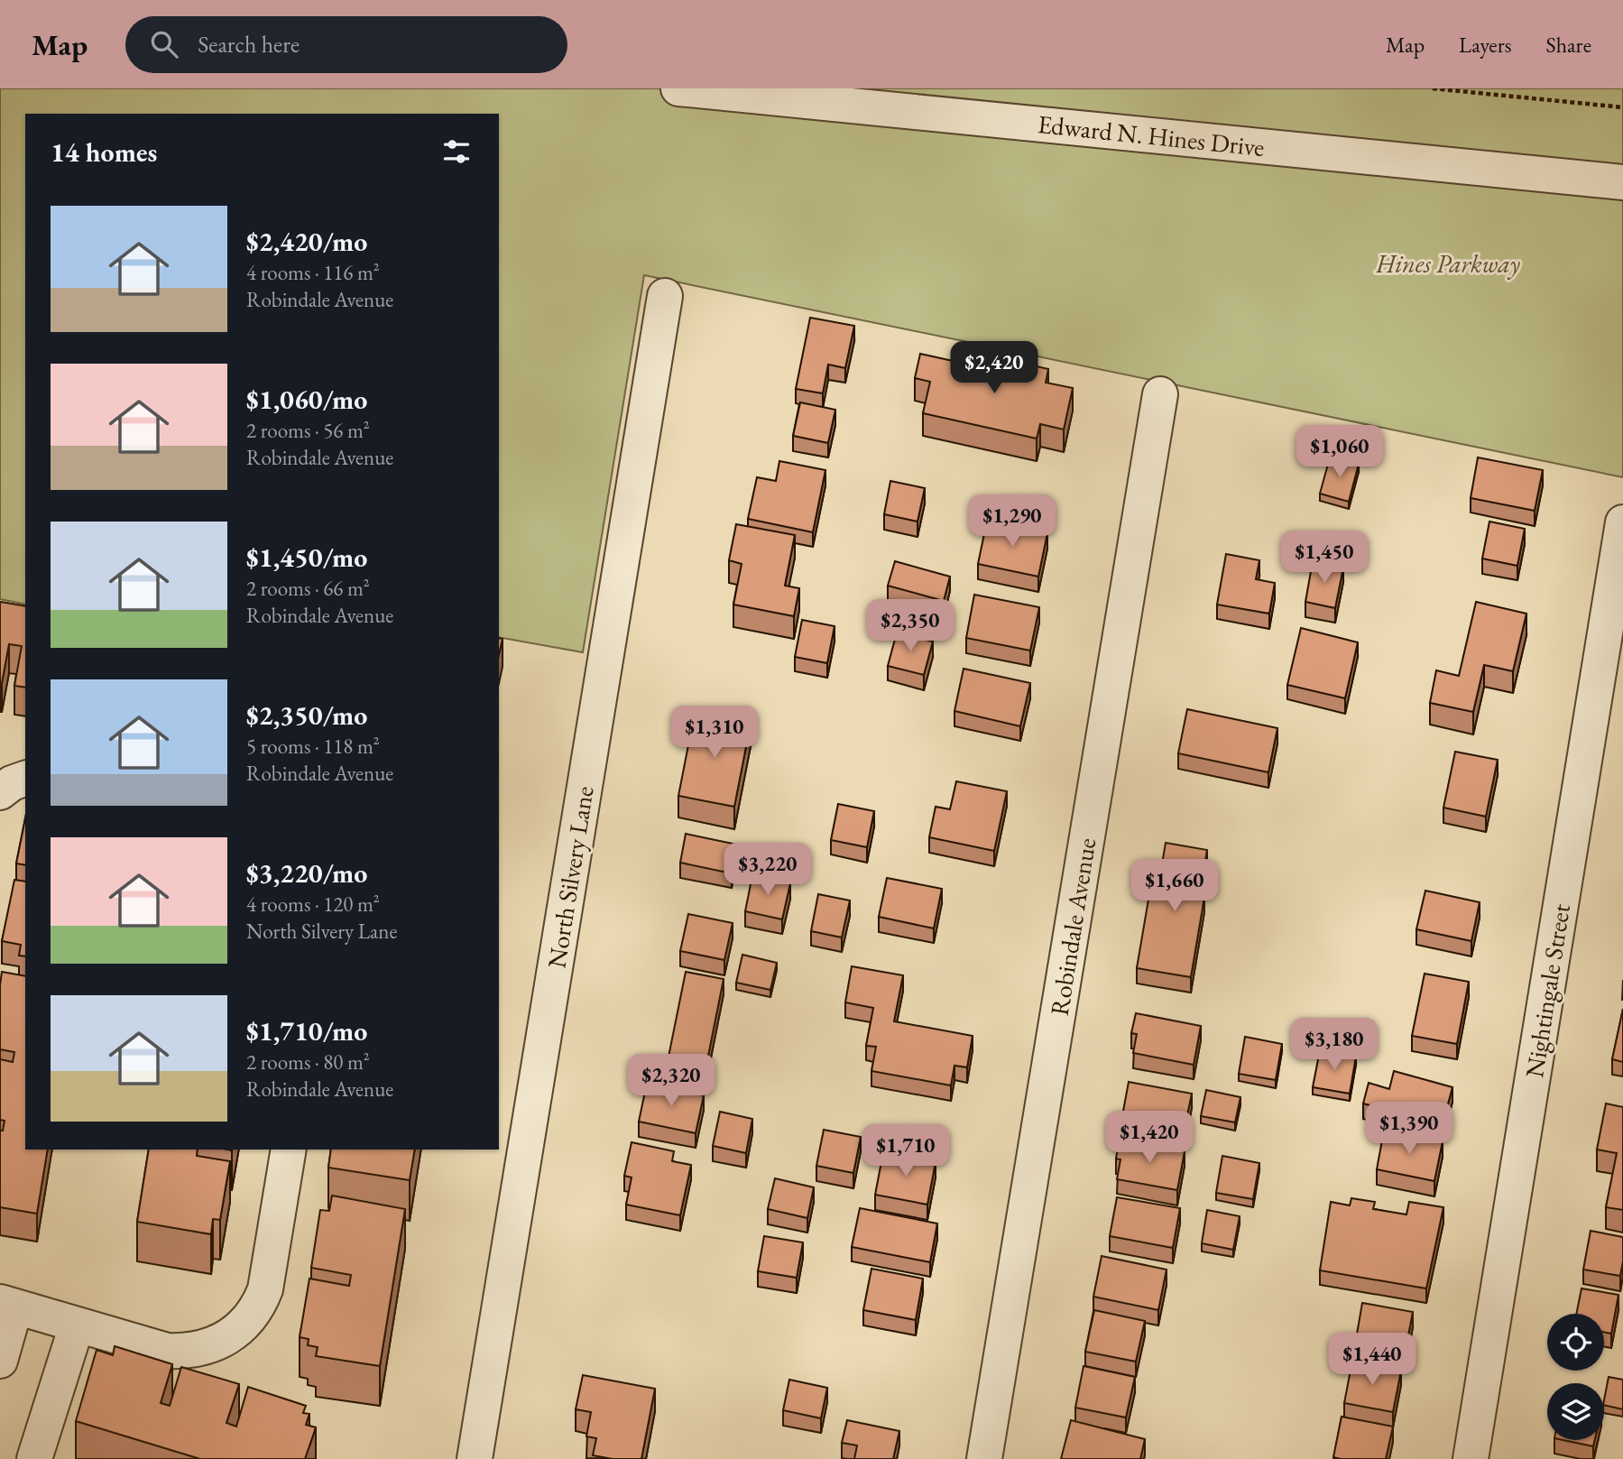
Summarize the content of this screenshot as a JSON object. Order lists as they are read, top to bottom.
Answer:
{
  "streets": {
    "street": [
      "Edward N. Hines Drive",
      "North Silvery Lane",
      "Robindale Avenue",
      "Nightingale Street"
    ]
  },
  "parks": ["Hines Parkway"],
  "page": {
    "header": "Map",
    "search": "Search here",
    "nav": ["Map", "Layers", "Share"],
    "heading": "14 homes",
    "list": [
      {
        "name": "$2,420/mo",
        "note": "4 rooms · 116 m² · Robindale Avenue"
      },
      {
        "name": "$1,060/mo",
        "note": "2 rooms · 56 m² · Robindale Avenue"
      },
      {
        "name": "$1,450/mo",
        "note": "2 rooms · 66 m² · Robindale Avenue"
      },
      {
        "name": "$2,350/mo",
        "note": "5 rooms · 118 m² · Robindale Avenue"
      },
      {
        "name": "$3,220/mo",
        "note": "4 rooms · 120 m² · North Silvery Lane"
      },
      {
        "name": "$1,710/mo",
        "note": "2 rooms · 80 m² · Robindale Avenue"
      }
    ],
    "price": [
      "$2,420",
      "$1,060",
      "$1,290",
      "$1,450",
      "$2,350",
      "$1,310",
      "$3,220",
      "$1,660",
      "$3,180",
      "$2,320",
      "$1,390",
      "$1,420",
      "$1,710",
      "$1,440"
    ]
  }
}
